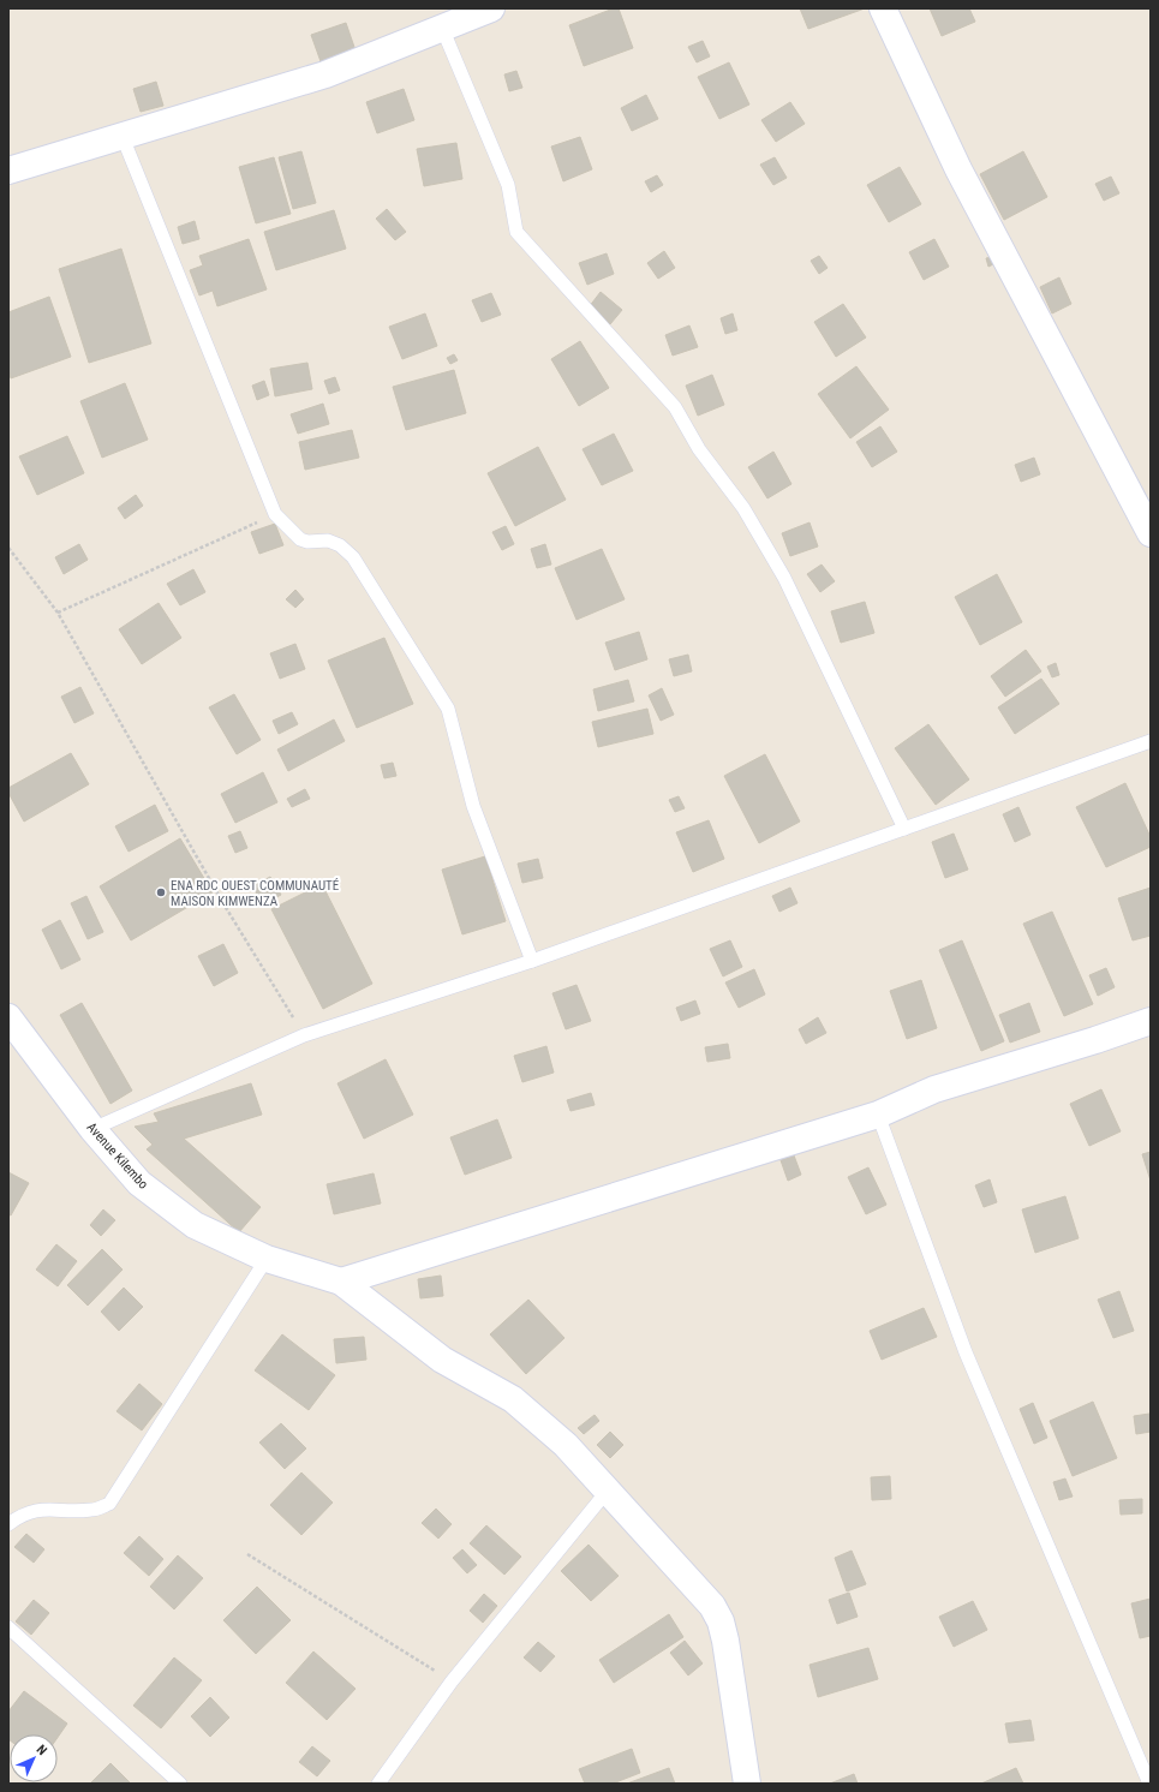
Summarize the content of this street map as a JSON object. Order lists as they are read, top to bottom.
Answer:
{
  "streets": {
    "street": ["Avenue Kilembo"]
  },
  "places": ["ENA RDC OUEST COMMUNAUTÉ MAISON KIMWENZA"],
  "north": "top right"
}
